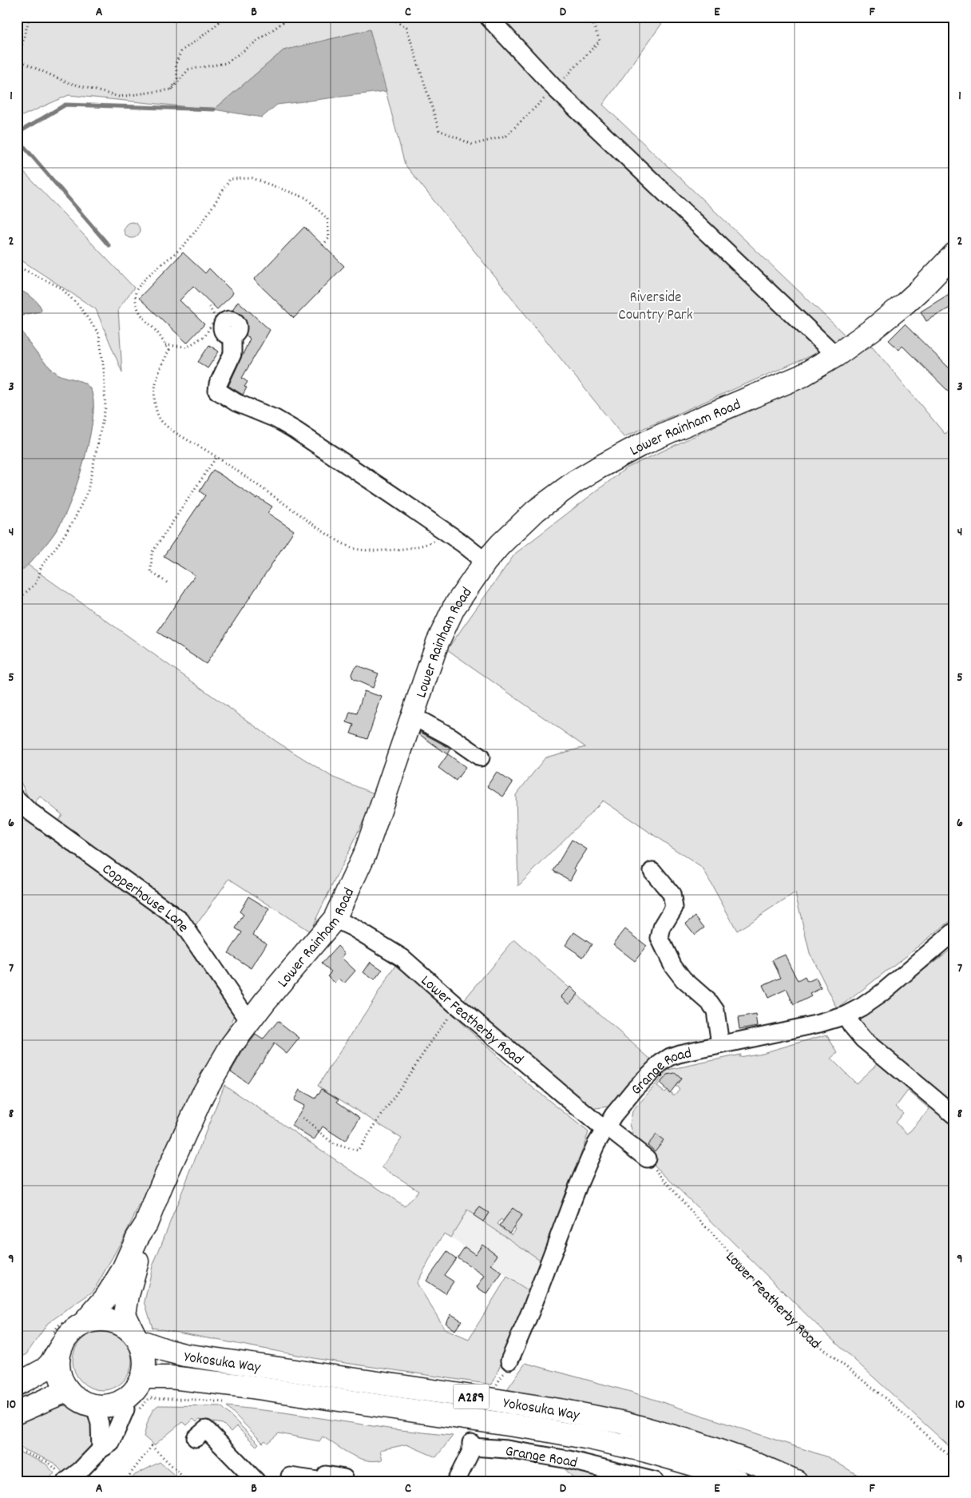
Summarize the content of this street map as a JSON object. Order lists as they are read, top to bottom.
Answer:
{
  "streets": {
    "main road": ["Lower Rainham Road", "Yokosuka Way", "A289"],
    "street": ["Copperhouse Lane", "Lower Featherby Road", "Grange Road"]
  },
  "crossings": [
    ["Lower Rainham Road", "Copperhouse Lane"],
    ["Lower Rainham Road", "Lower Featherby Road"],
    ["Lower Rainham Road", "Yokosuka Way"],
    ["Lower Featherby Road", "Grange Road"]
  ],
  "parks": ["Riverside Country Park"],
  "grid": {
    "columns": [
      "A",
      "B",
      "C",
      "D",
      "E",
      "F"
    ],
    "rows": [
      "1",
      "2",
      "3",
      "4",
      "5",
      "6",
      "7",
      "8",
      "9",
      "10"
    ]
  }
}
